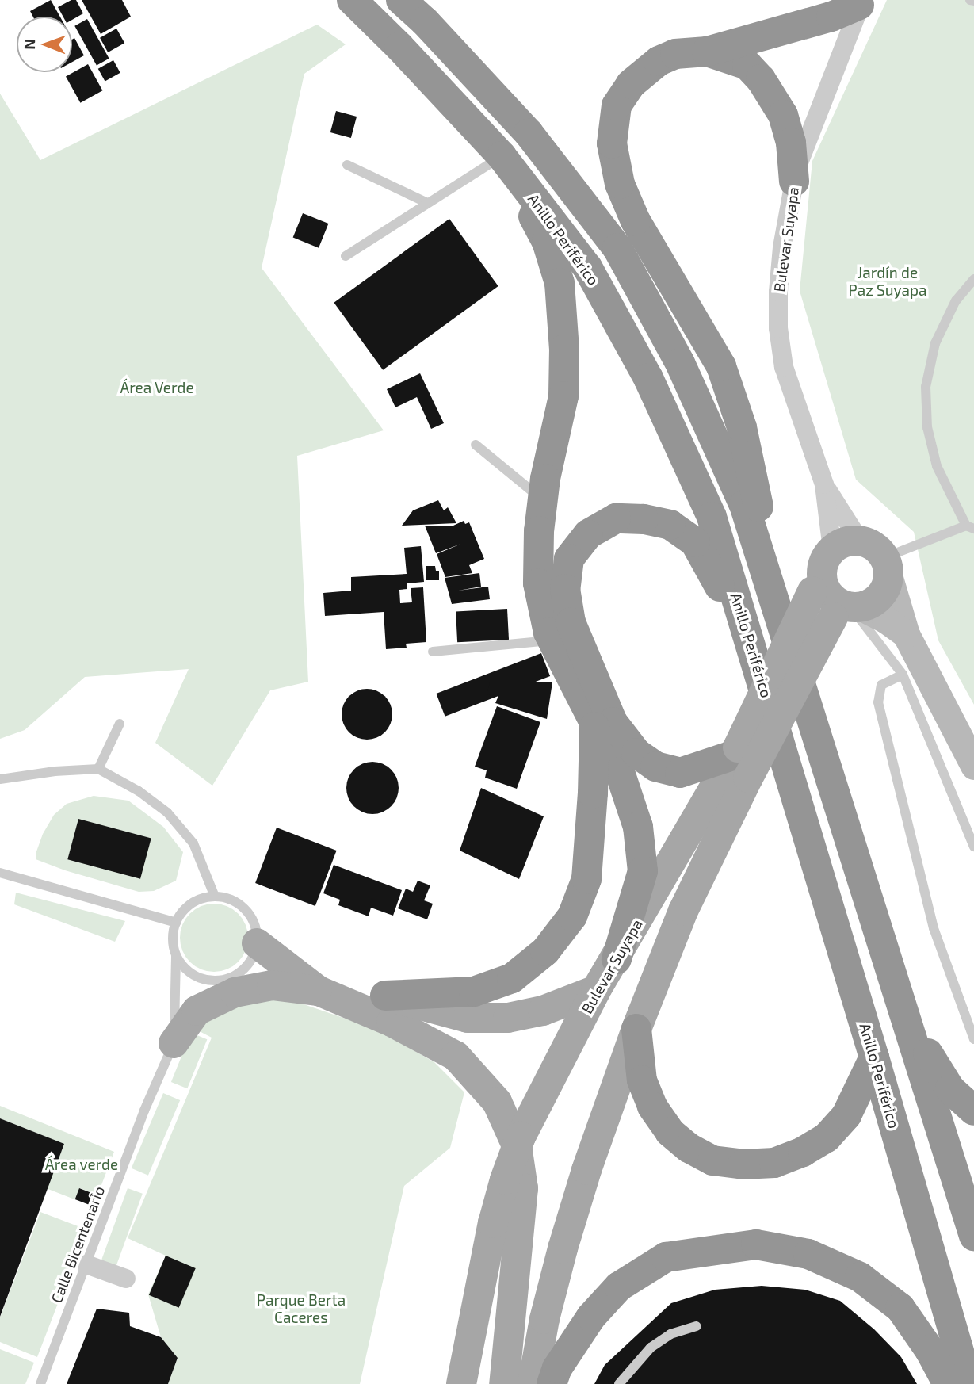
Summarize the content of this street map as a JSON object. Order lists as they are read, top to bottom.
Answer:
{
  "streets": {
    "highway": ["Anillo Periférico"],
    "main road": ["Bulevar Suyapa"],
    "lane": ["Calle Bicentenario"]
  },
  "parks": [
    "Jardín de Paz Suyapa",
    "Área Verde",
    "Área verde",
    "Parque Berta Caceres"
  ],
  "north": "left"
}
